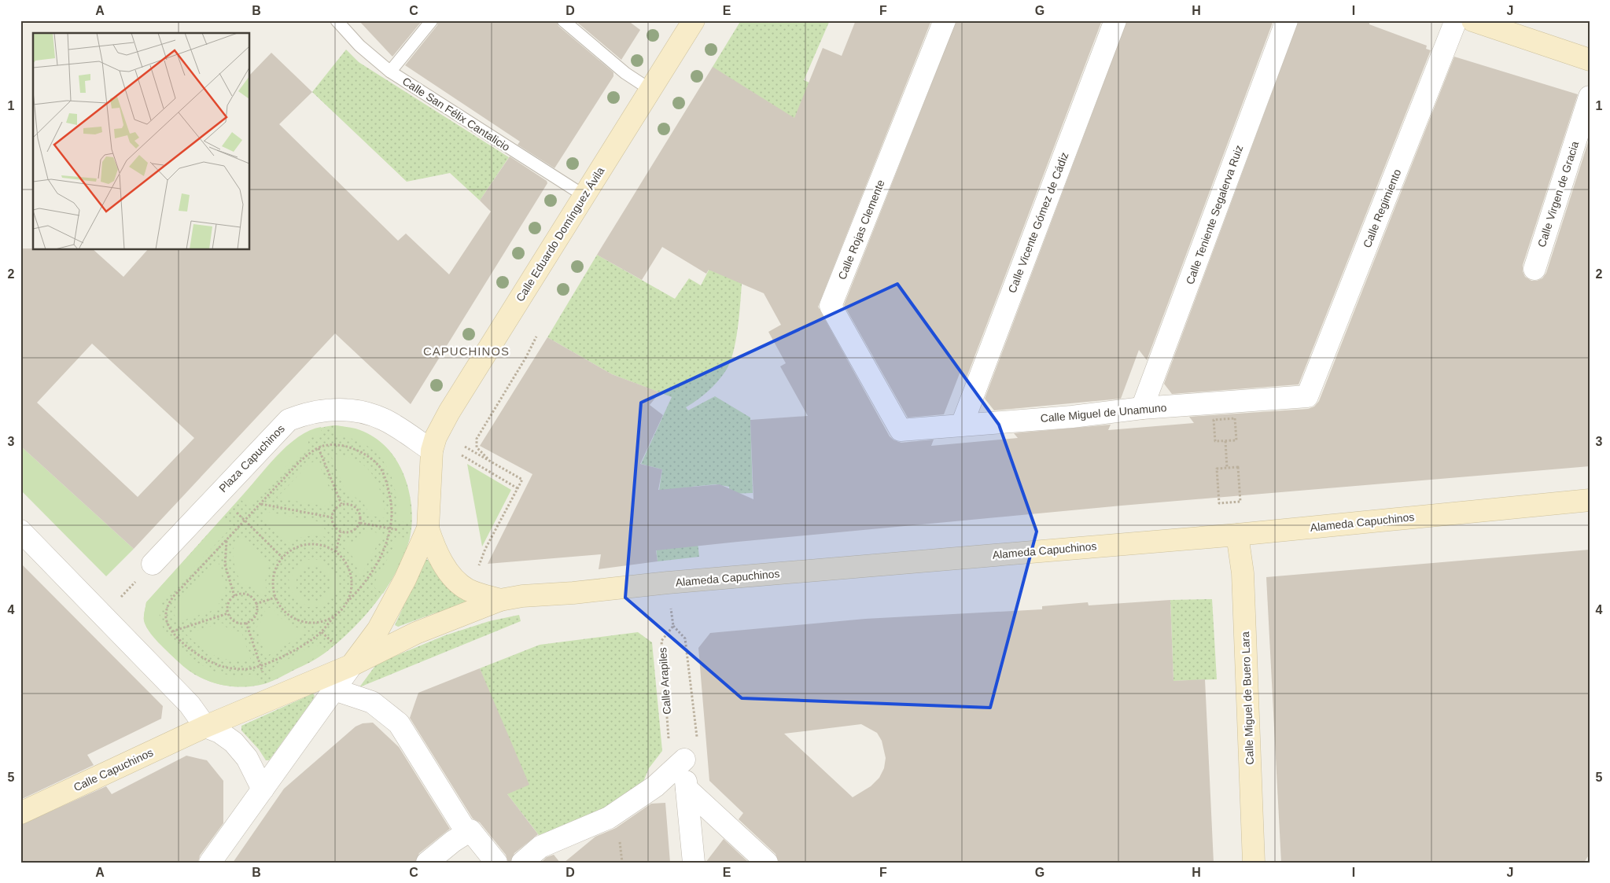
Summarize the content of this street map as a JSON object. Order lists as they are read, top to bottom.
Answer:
{
  "streets": {
    "main road": [
      "Calle Eduardo Domínguez Ávila",
      "Alameda Capuchinos",
      "Calle Miguel de Buero Lara",
      "Calle Capuchinos"
    ],
    "street": [
      "Calle Virgen de Gracia",
      "Calle Regimiento",
      "Calle Teniente Segalerva Ruiz",
      "Calle Vicente Gómez de Cádiz",
      "Calle Rojas Clemente",
      "Calle Miguel de Unamuno",
      "Plaza Capuchinos"
    ],
    "lane": ["Calle San Félix Cantalicio"],
    "path": ["Calle Arapiles"]
  },
  "crossings": [
    ["Calle San Félix Cantalicio", "Calle Eduardo Domínguez Ávila"],
    ["Calle Regimiento", "Calle Miguel de Unamuno"],
    ["Calle Teniente Segalerva Ruiz", "Calle Miguel de Unamuno"],
    ["Calle Vicente Gómez de Cádiz", "Calle Miguel de Unamuno"],
    ["Calle Rojas Clemente", "Calle Miguel de Unamuno"],
    ["Calle Eduardo Domínguez Ávila", "Plaza Capuchinos"],
    ["Alameda Capuchinos", "Calle Miguel de Buero Lara"]
  ],
  "districts": ["CAPUCHINOS"],
  "grid": {
    "columns": [
      "A",
      "B",
      "C",
      "D",
      "E",
      "F",
      "G",
      "H",
      "I",
      "J"
    ],
    "rows": [
      "1",
      "2",
      "3",
      "4",
      "5"
    ]
  }
}
